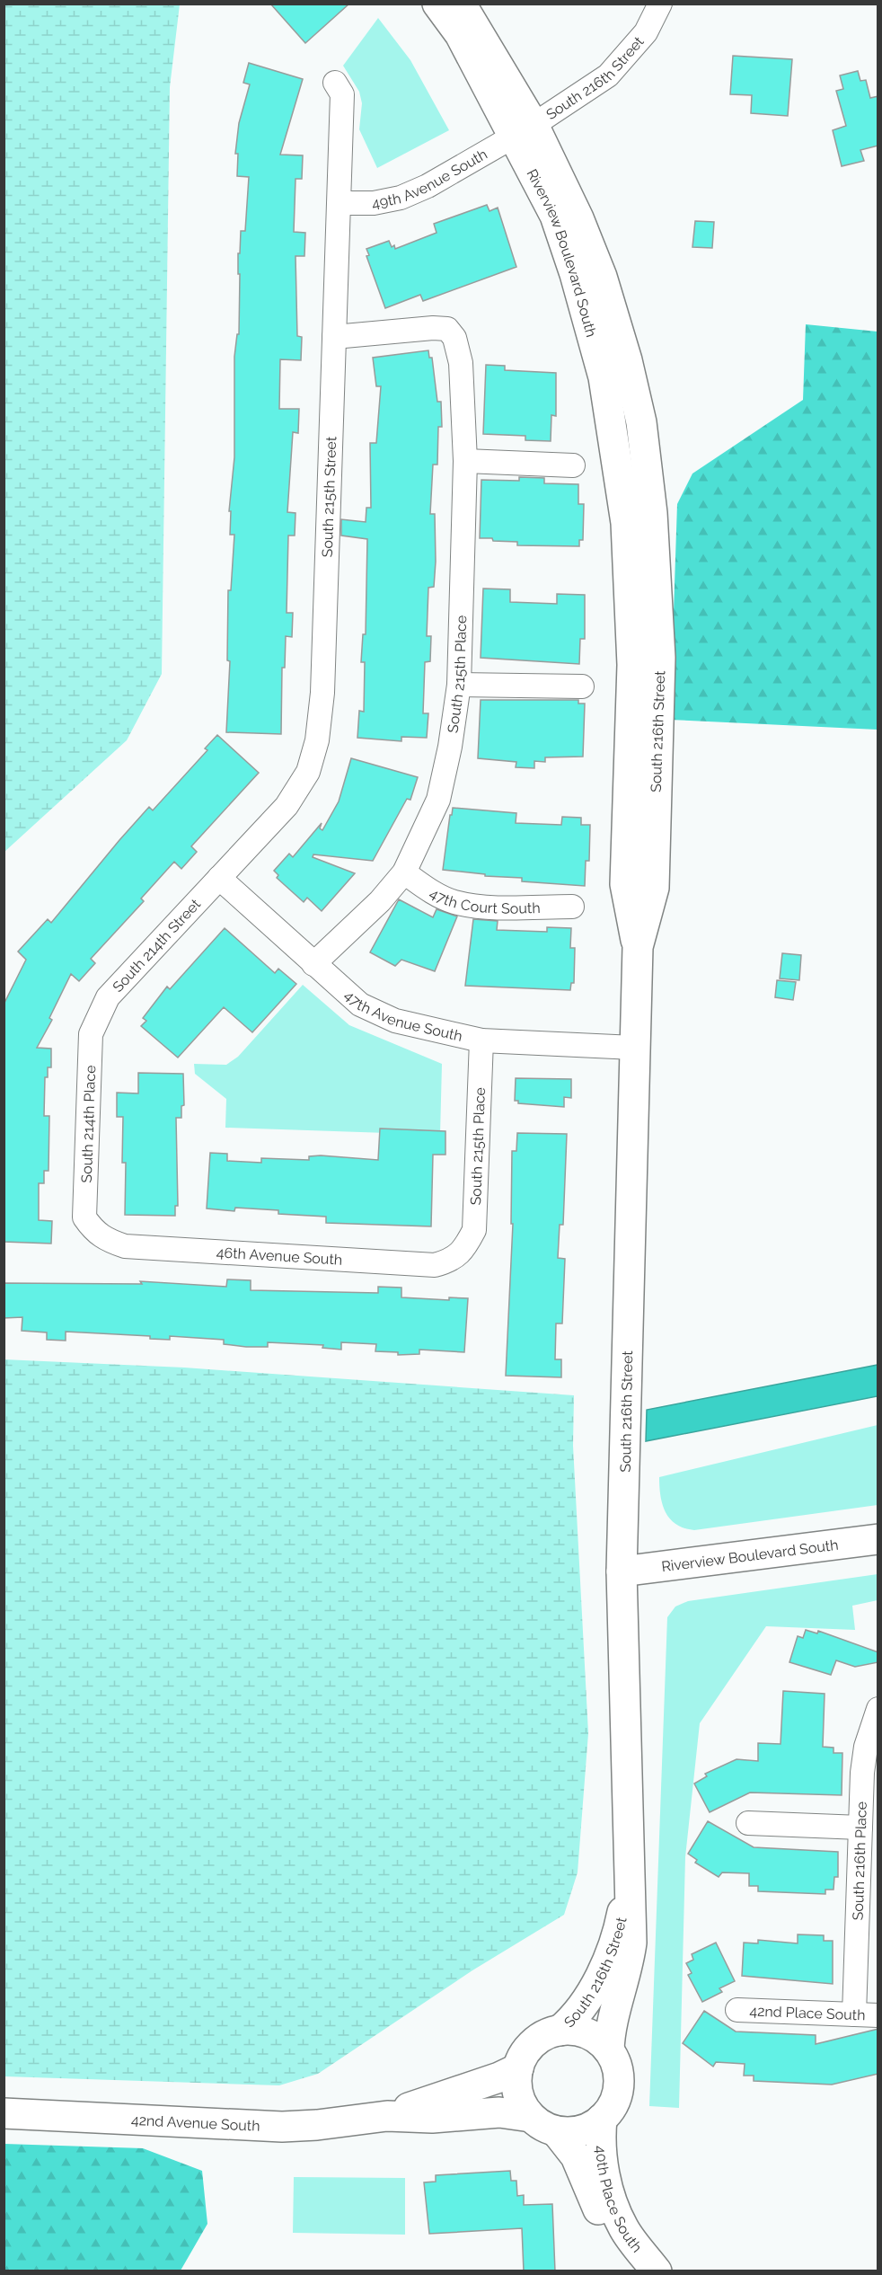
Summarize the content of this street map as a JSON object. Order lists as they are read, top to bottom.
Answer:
{
  "streets": {
    "street": [
      "South 216th Street",
      "49th Avenue South",
      "Riverview Boulevard South",
      "South 215th Street",
      "South 215th Place",
      "47th Court South",
      "South 214th Street",
      "47th Avenue South",
      "South 214th Place",
      "46th Avenue South",
      "South 216th Place",
      "42nd Place South",
      "42nd Avenue South",
      "40th Place South"
    ]
  },
  "crossings": [
    ["South 216th Street", "49th Avenue South"],
    ["South 216th Street", "Riverview Boulevard South"],
    ["South 216th Street", "47th Avenue South"],
    ["South 216th Street", "42nd Avenue South"],
    ["South 216th Street", "40th Place South"],
    ["49th Avenue South", "Riverview Boulevard South"],
    ["49th Avenue South", "South 215th Street"],
    ["South 215th Street", "South 215th Place"],
    ["South 215th Street", "South 214th Street"],
    ["South 215th Street", "47th Avenue South"],
    ["South 215th Place", "47th Court South"],
    ["South 215th Place", "47th Avenue South"],
    ["South 215th Place", "46th Avenue South"],
    ["South 214th Street", "47th Avenue South"],
    ["South 214th Street", "South 214th Place"],
    ["South 214th Place", "46th Avenue South"],
    ["South 216th Place", "42nd Place South"],
    ["42nd Avenue South", "40th Place South"]
  ]
}
